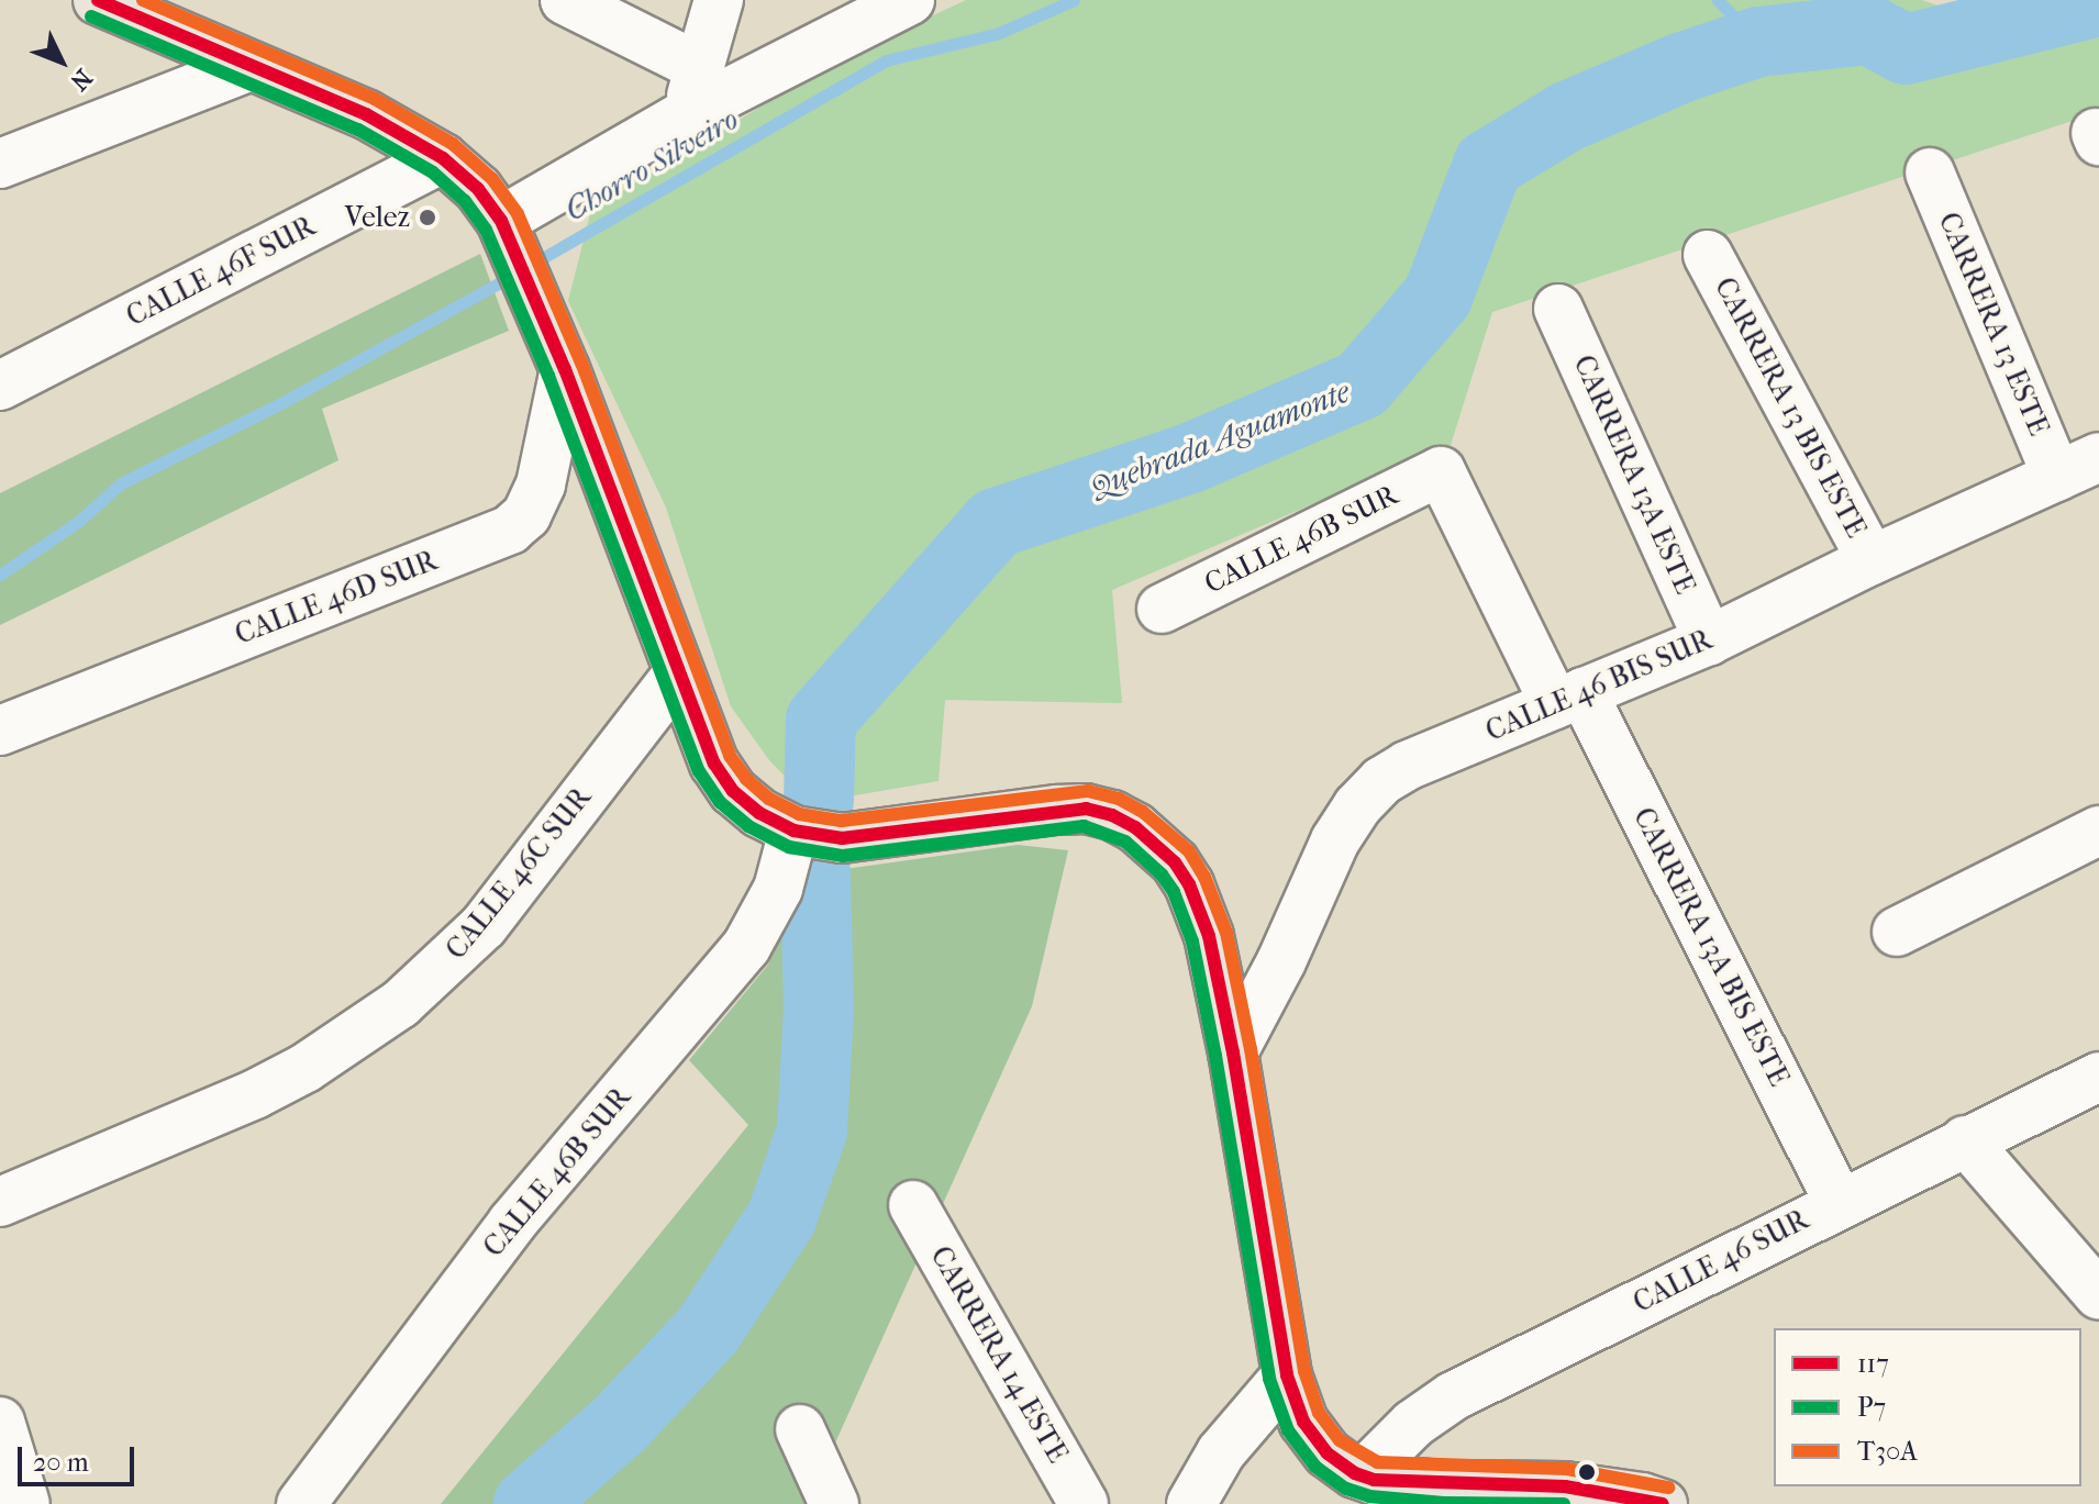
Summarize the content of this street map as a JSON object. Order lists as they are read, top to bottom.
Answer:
{
  "streets": {
    "street": [
      "CALLE 46F SUR",
      "CARRERA 13 ESTE",
      "CARRERA 13 BIS ESTE",
      "CARRERA 13A ESTE",
      "CALLE 46B SUR",
      "CALLE 46D SUR",
      "CALLE 46 BIS SUR",
      "CALLE 46C SUR",
      "CARRERA 13A BIS ESTE",
      "CALLE 46 SUR",
      "CARRERA 14 ESTE"
    ]
  },
  "crossings": [
    ["CARRERA 13 ESTE", "CALLE 46 BIS SUR"],
    ["CARRERA 13 BIS ESTE", "CALLE 46 BIS SUR"],
    ["CARRERA 13A ESTE", "CALLE 46 BIS SUR"],
    ["CALLE 46B SUR", "CARRERA 13A BIS ESTE"],
    ["CALLE 46 BIS SUR", "CARRERA 13A BIS ESTE"],
    ["CARRERA 13A BIS ESTE", "CALLE 46 SUR"]
  ],
  "water": ["Chorro Silveiro", "Quebrada Aguamonte"],
  "places": ["Velez"],
  "lines": ["transit line 117", "transit line T30A", "transit line P7"],
  "legend": ["117", "P7", "T30A"],
  "scale_bar": "20 m",
  "north": "bottom right"
}
